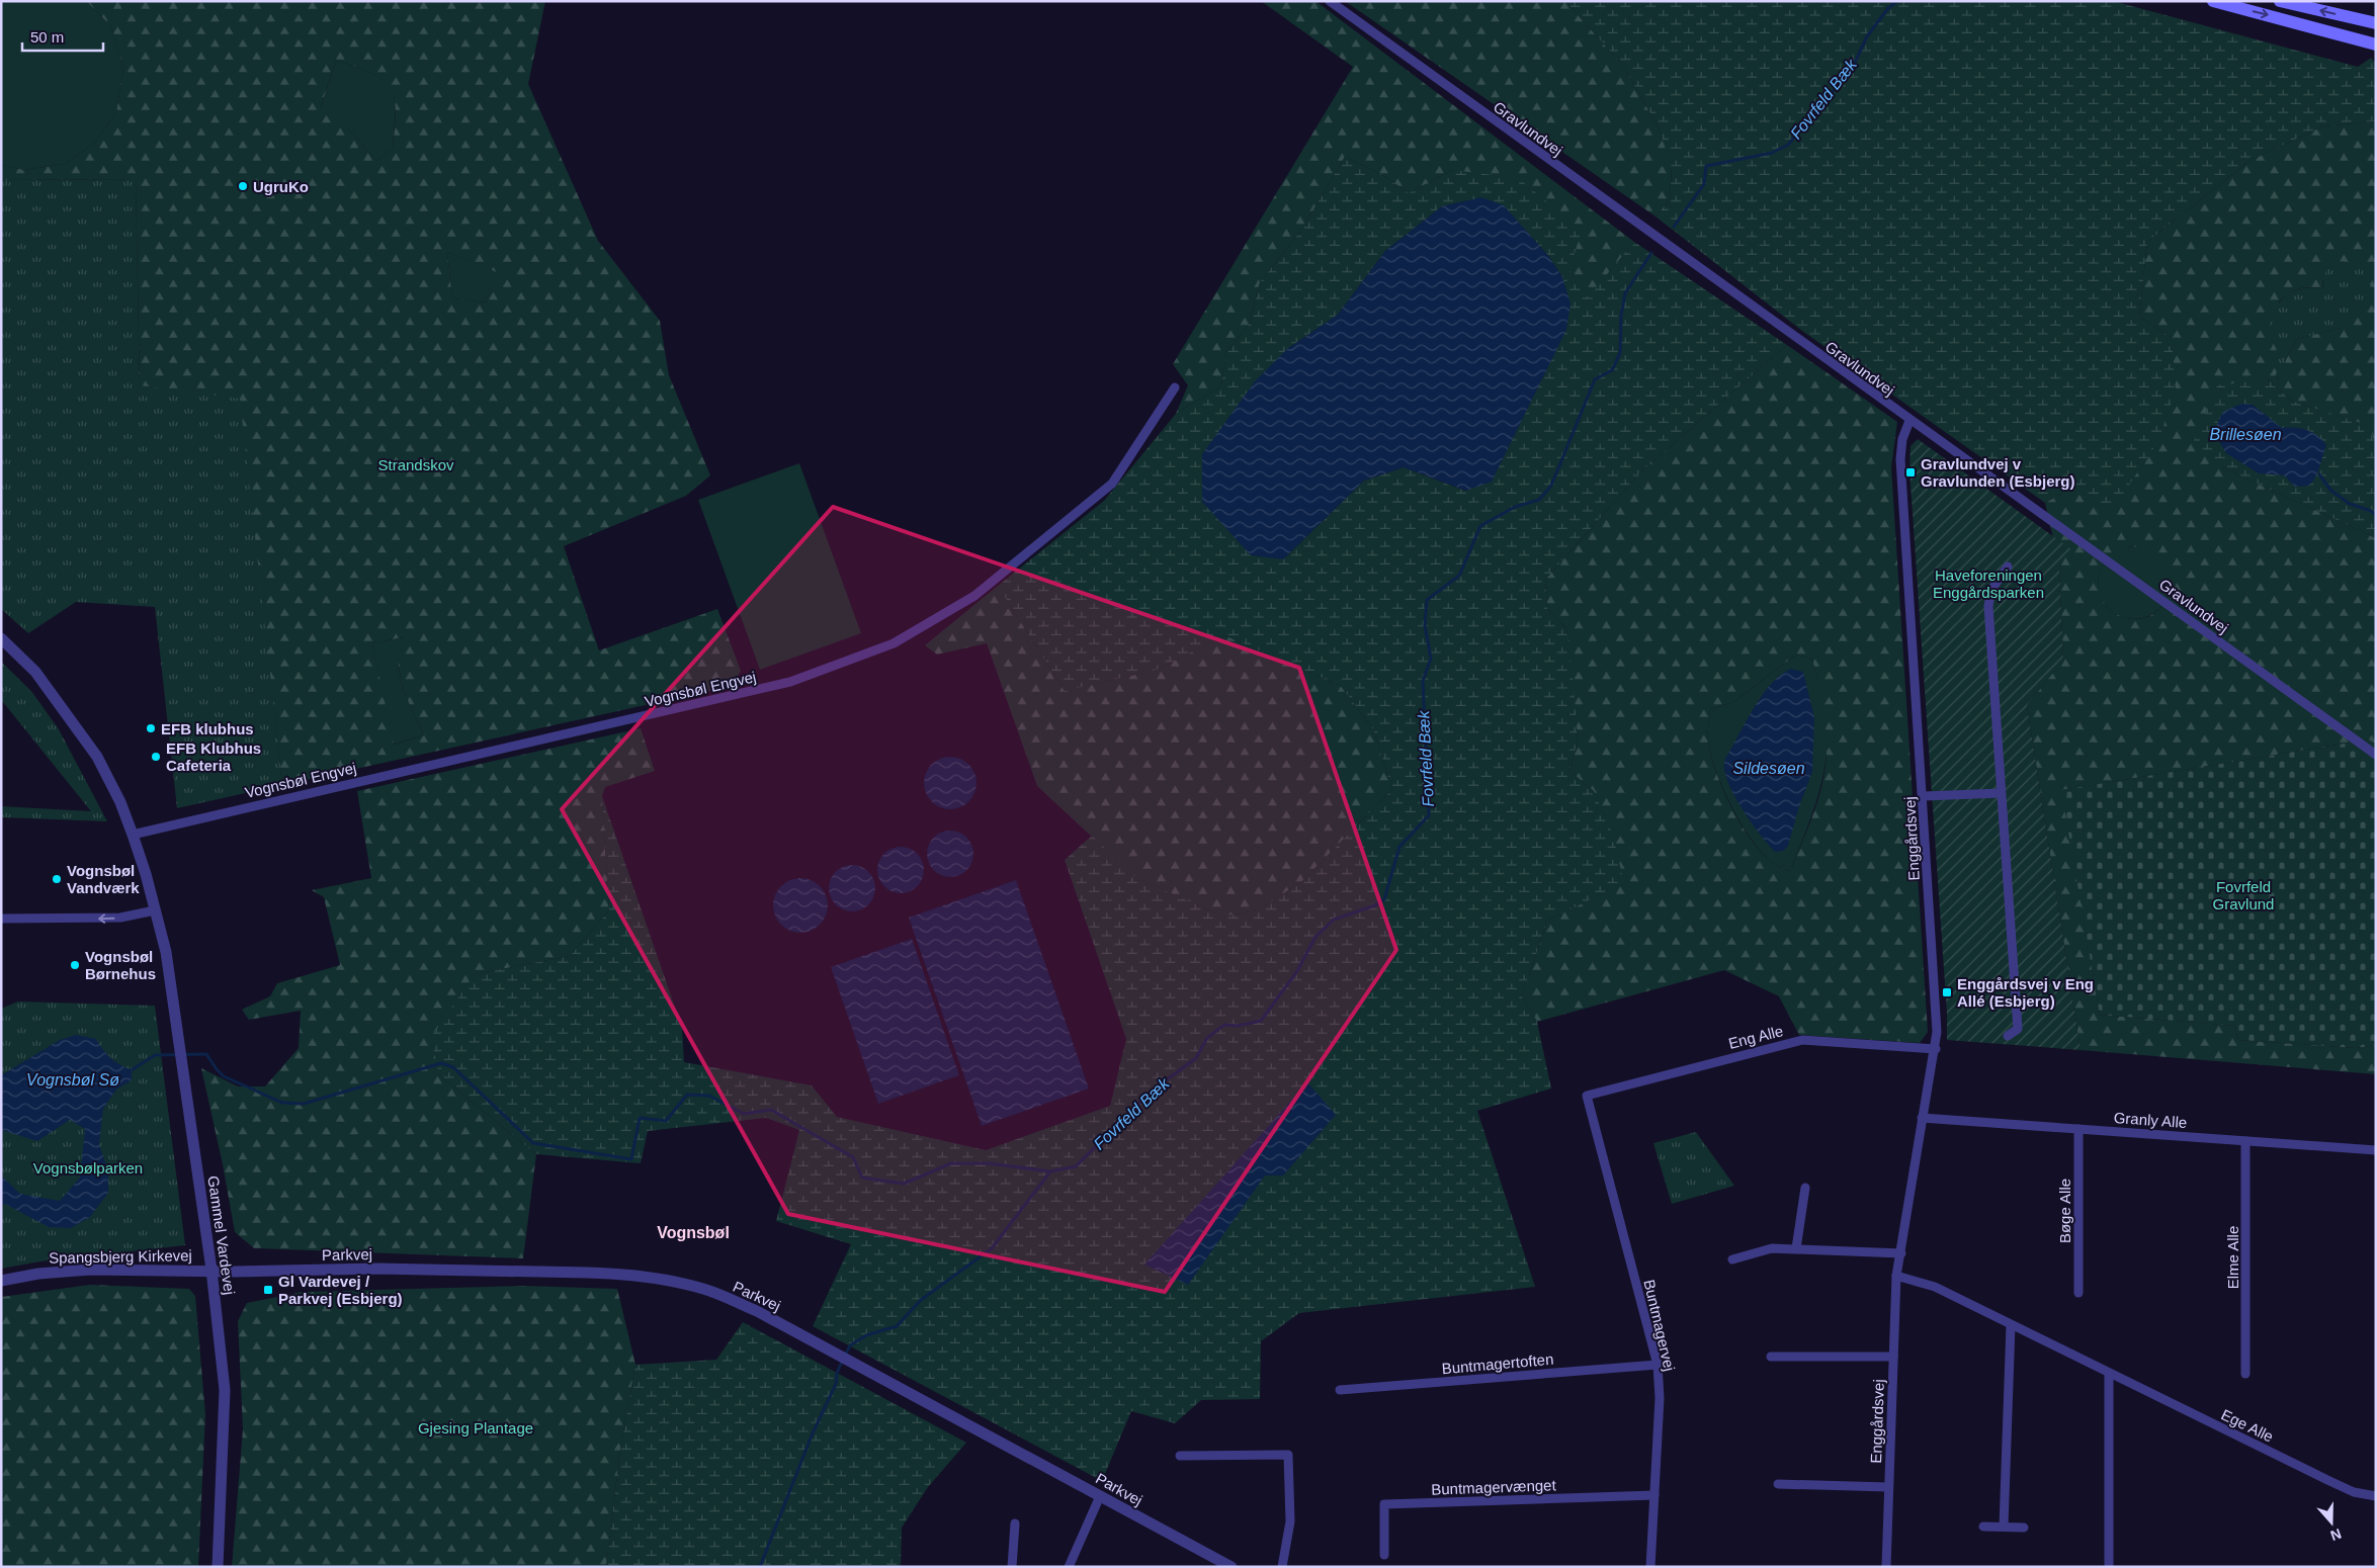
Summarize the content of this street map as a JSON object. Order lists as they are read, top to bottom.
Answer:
{
  "streets": {
    "street": [
      "Gravlundvej",
      "Vognsbøl Engvej",
      "Enggårdsvej",
      "Eng Alle",
      "Granly Alle",
      "Bøge Alle",
      "Gammel Vardevej",
      "Parkvej",
      "Spangsbjerg Kirkevej",
      "Elme Alle",
      "Buntmagervej",
      "Buntmagertoften",
      "Ege Alle",
      "Buntmagervænget"
    ]
  },
  "crossings": [
    ["Gravlundvej", "Enggårdsvej"],
    ["Vognsbøl Engvej", "Gammel Vardevej"],
    ["Enggårdsvej", "Eng Alle"],
    ["Enggårdsvej", "Granly Alle"],
    ["Enggårdsvej", "Ege Alle"],
    ["Eng Alle", "Buntmagervej"],
    ["Granly Alle", "Bøge Alle"],
    ["Granly Alle", "Elme Alle"],
    ["Gammel Vardevej", "Parkvej"],
    ["Gammel Vardevej", "Spangsbjerg Kirkevej"],
    ["Parkvej", "Spangsbjerg Kirkevej"],
    ["Buntmagervej", "Buntmagertoften"],
    ["Buntmagervej", "Buntmagervænget"]
  ],
  "districts": ["Vognsbøl"],
  "water": [
    "Fovrfeld Bæk",
    "Brillesøen",
    "Sildesøen",
    "Vognsbøl Sø"
  ],
  "parks": [
    "Strandskov",
    "Haveforeningen Enggårdsparken",
    "Fovrfeld Gravlund",
    "Vognsbølparken",
    "Gjesing Plantage"
  ],
  "places": {
    "other": [
      "UgruKo",
      "EFB klubhus",
      "EFB Klubhus Cafeteria",
      "Vognsbøl Vandværk",
      "Vognsbøl Børnehus"
    ],
    "transit": ["Gravlundvej v Gravlunden (Esbjerg)", "Enggårdsvej v Eng Allé (Esbjerg)", "Gl Vardevej / Parkvej (Esbjerg)"]
  },
  "scale_bar": "50 m",
  "north": "bottom"
}
